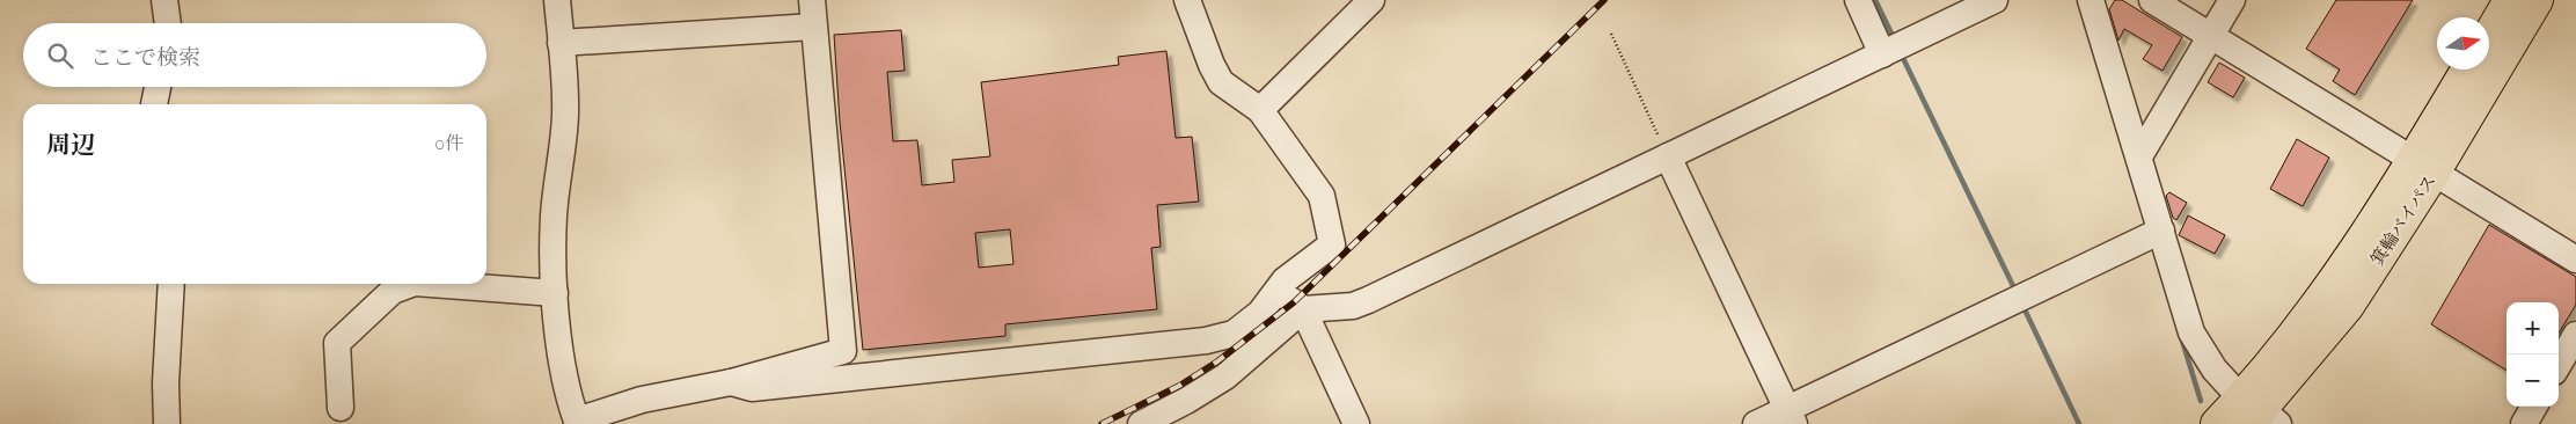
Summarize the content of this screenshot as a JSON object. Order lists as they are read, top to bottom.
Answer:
{
  "streets": {
    "highway": ["箕輪バイパス"]
  },
  "north": "right",
  "page": {
    "search": "ここで検索",
    "heading": ["周辺", "0件"],
    "map_buttons": ["+", "−"]
  }
}
